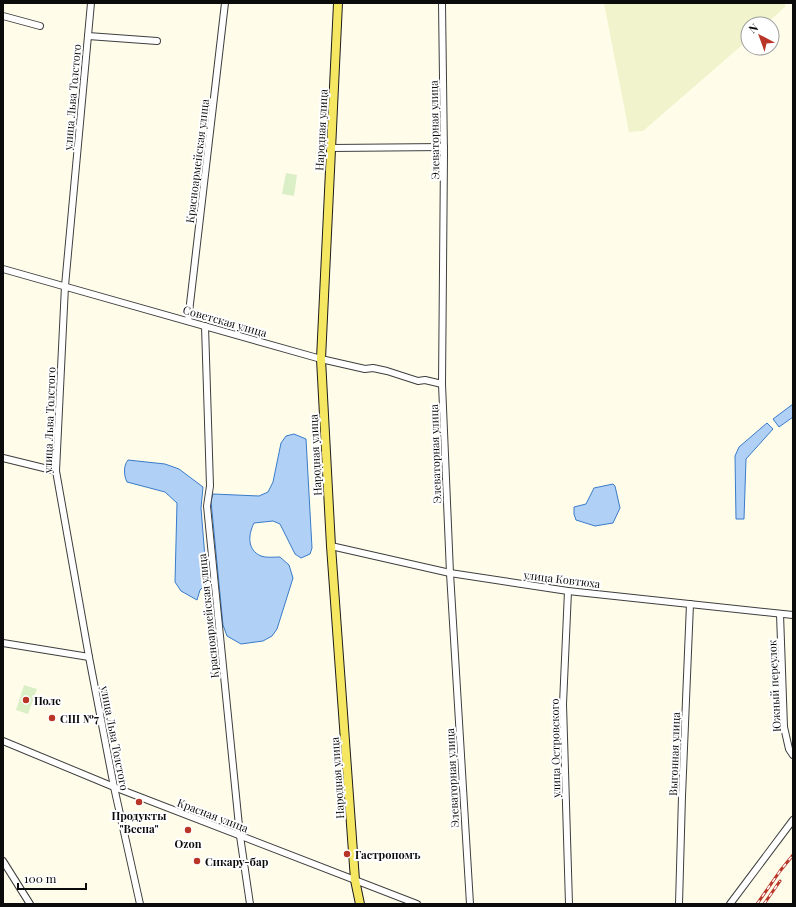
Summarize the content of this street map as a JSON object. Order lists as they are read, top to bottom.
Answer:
{
  "streets": {
    "main road": ["Народная улица"],
    "street": [
      "улица Льва Толстого",
      "Элеваторная улица",
      "Красноармейская улица",
      "Советская улица",
      "улица Ковтюха",
      "Южный переулок",
      "улица Островского",
      "Выгонная улица",
      "Красная улица"
    ]
  },
  "crossings": [
    ["улица Льва Толстого", "Советская улица"],
    ["улица Льва Толстого", "Красная улица"],
    ["Народная улица", "Советская улица"],
    ["Народная улица", "улица Ковтюха"],
    ["Народная улица", "Красная улица"],
    ["Элеваторная улица", "Советская улица"],
    ["Элеваторная улица", "улица Ковтюха"],
    ["Красноармейская улица", "Советская улица"],
    ["Красноармейская улица", "Красная улица"],
    ["улица Ковтюха", "Южный переулок"],
    ["улица Ковтюха", "улица Островского"],
    ["улица Ковтюха", "Выгонная улица"]
  ],
  "places": [
    "Поле",
    "СШ №7",
    "Продукты \"Весна\"",
    "Ozon",
    "Гастрономъ",
    "Сикару-бар"
  ],
  "scale_bar": "100 m",
  "north": "top left"
}
